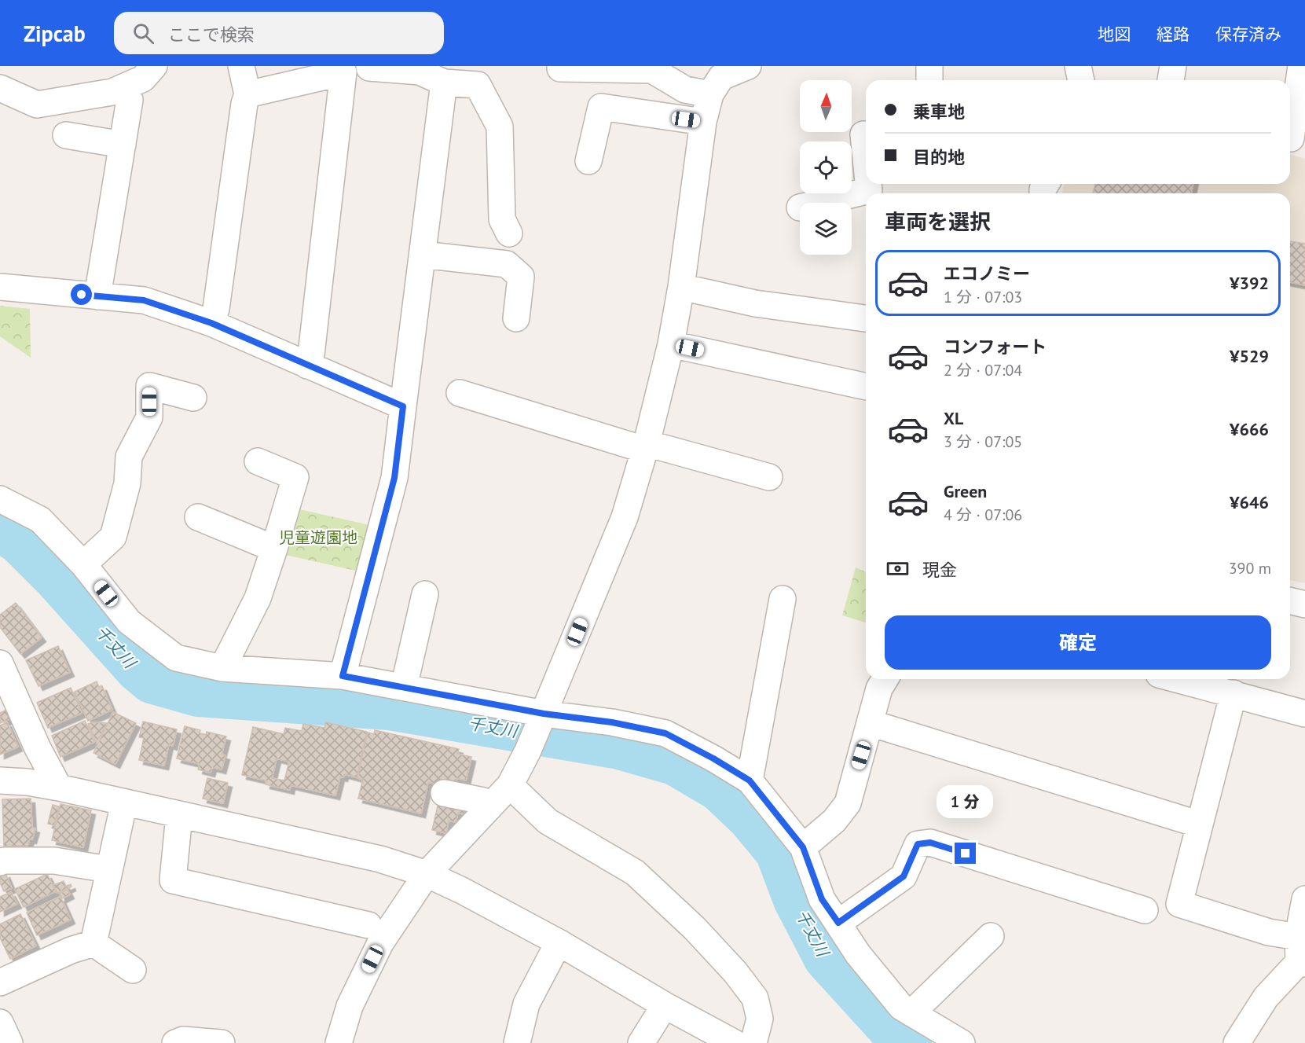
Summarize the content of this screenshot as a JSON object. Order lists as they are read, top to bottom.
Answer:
{
  "water": ["千丈川"],
  "parks": ["児童遊園地"],
  "north": "top",
  "page": {
    "header": "Zipcab",
    "search": "ここで検索",
    "nav": ["地図", "経路", "保存済み"],
    "banner": ["乗車地", "目的地"],
    "heading": "車両を選択",
    "list": [
      {
        "name": "エコノミー",
        "note": "1 分 · 07:03",
        "value": "¥392"
      },
      {
        "name": "コンフォート",
        "note": "2 分 · 07:04",
        "value": "¥529"
      },
      {
        "name": "XL",
        "note": "3 分 · 07:05",
        "value": "¥666"
      },
      {
        "name": "Green",
        "note": "4 分 · 07:06",
        "value": "¥646"
      }
    ],
    "pay": ["現金", "390 m"],
    "buttons": "確定",
    "bubble": "1 分"
  }
}
